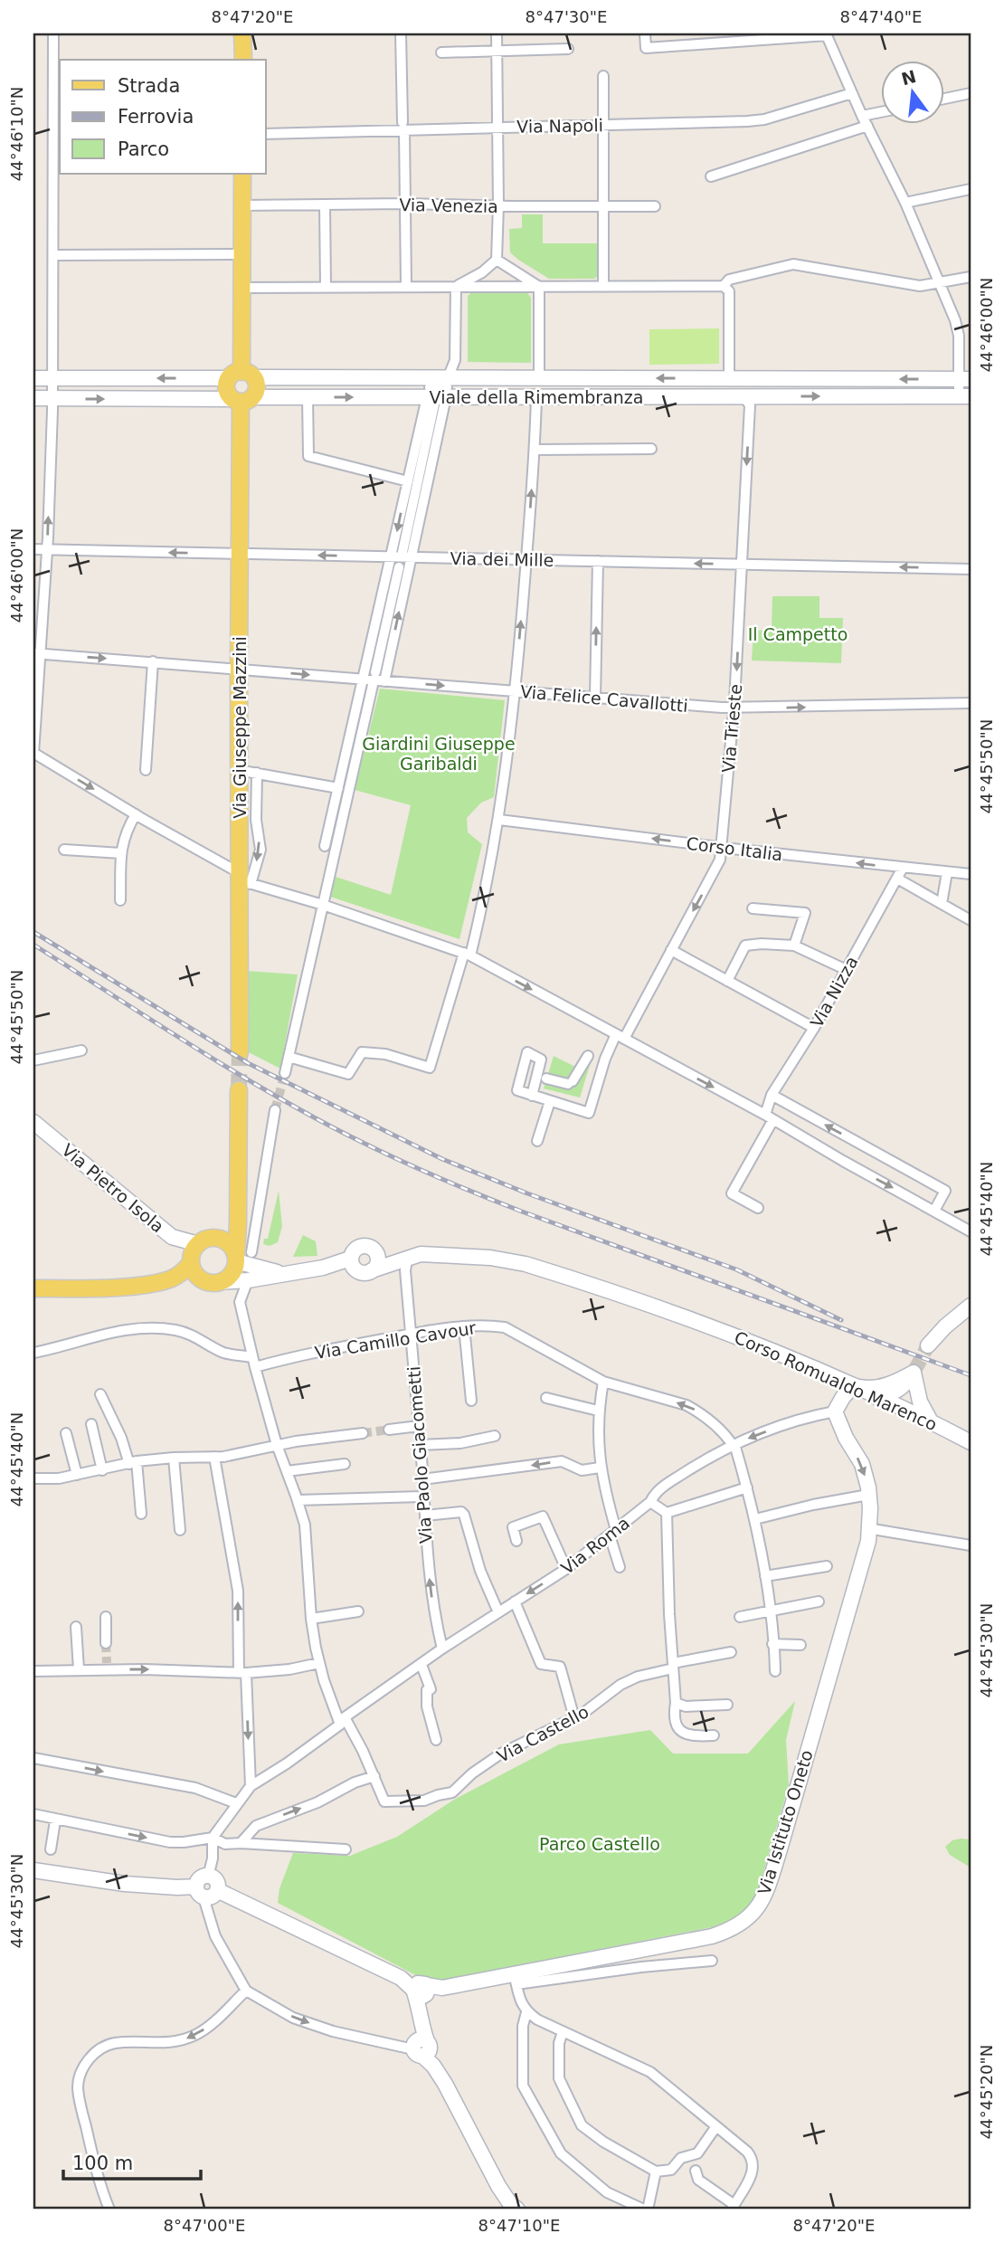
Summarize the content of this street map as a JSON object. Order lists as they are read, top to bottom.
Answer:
{
  "streets": {
    "main road": [
      "Viale della Rimembranza",
      "Via Giuseppe Mazzini",
      "Via Pietro Isola",
      "Corso Romualdo Marenco",
      "Via Istituto Oneto"
    ],
    "street": [
      "Via Napoli",
      "Via Venezia",
      "Via dei Mille",
      "Via Felice Cavallotti",
      "Via Trieste",
      "Corso Italia",
      "Via Nizza",
      "Via Camillo Cavour",
      "Via Paolo Giacometti",
      "Via Roma",
      "Via Castello"
    ]
  },
  "crossings": [
    ["Viale della Rimembranza", "Via Giuseppe Mazzini"],
    ["Viale della Rimembranza", "Via Trieste"],
    ["Via dei Mille", "Via Giuseppe Mazzini"],
    ["Via dei Mille", "Via Trieste"],
    ["Via Felice Cavallotti", "Via Giuseppe Mazzini"],
    ["Via Felice Cavallotti", "Via Trieste"],
    ["Via Trieste", "Corso Italia"],
    ["Corso Italia", "Via Nizza"],
    ["Via Camillo Cavour", "Via Paolo Giacometti"],
    ["Via Camillo Cavour", "Via Roma"],
    ["Corso Romualdo Marenco", "Via Paolo Giacometti"],
    ["Via Paolo Giacometti", "Via Roma"],
    ["Via Roma", "Via Istituto Oneto"]
  ],
  "one_way": [
    "Via dei Mille",
    "Via Felice Cavallotti",
    "Via Trieste",
    "Corso Italia"
  ],
  "parks": ["Il Campetto", "Giardini Giuseppe Garibaldi", "Parco Castello"],
  "legend": ["Strada", "Ferrovia", "Parco"],
  "scale_bar": "100 m",
  "north": "top",
  "coordinates": [
    "8°47'20\"E",
    "8°47'30\"E",
    "8°47'40\"E",
    "44°46'10\"N",
    "44°46'00\"N",
    "44°45'50\"N",
    "44°45'40\"N",
    "44°45'30\"N",
    "44°45'20\"N",
    "8°47'00\"E",
    "8°47'10\"E"
  ]
}
